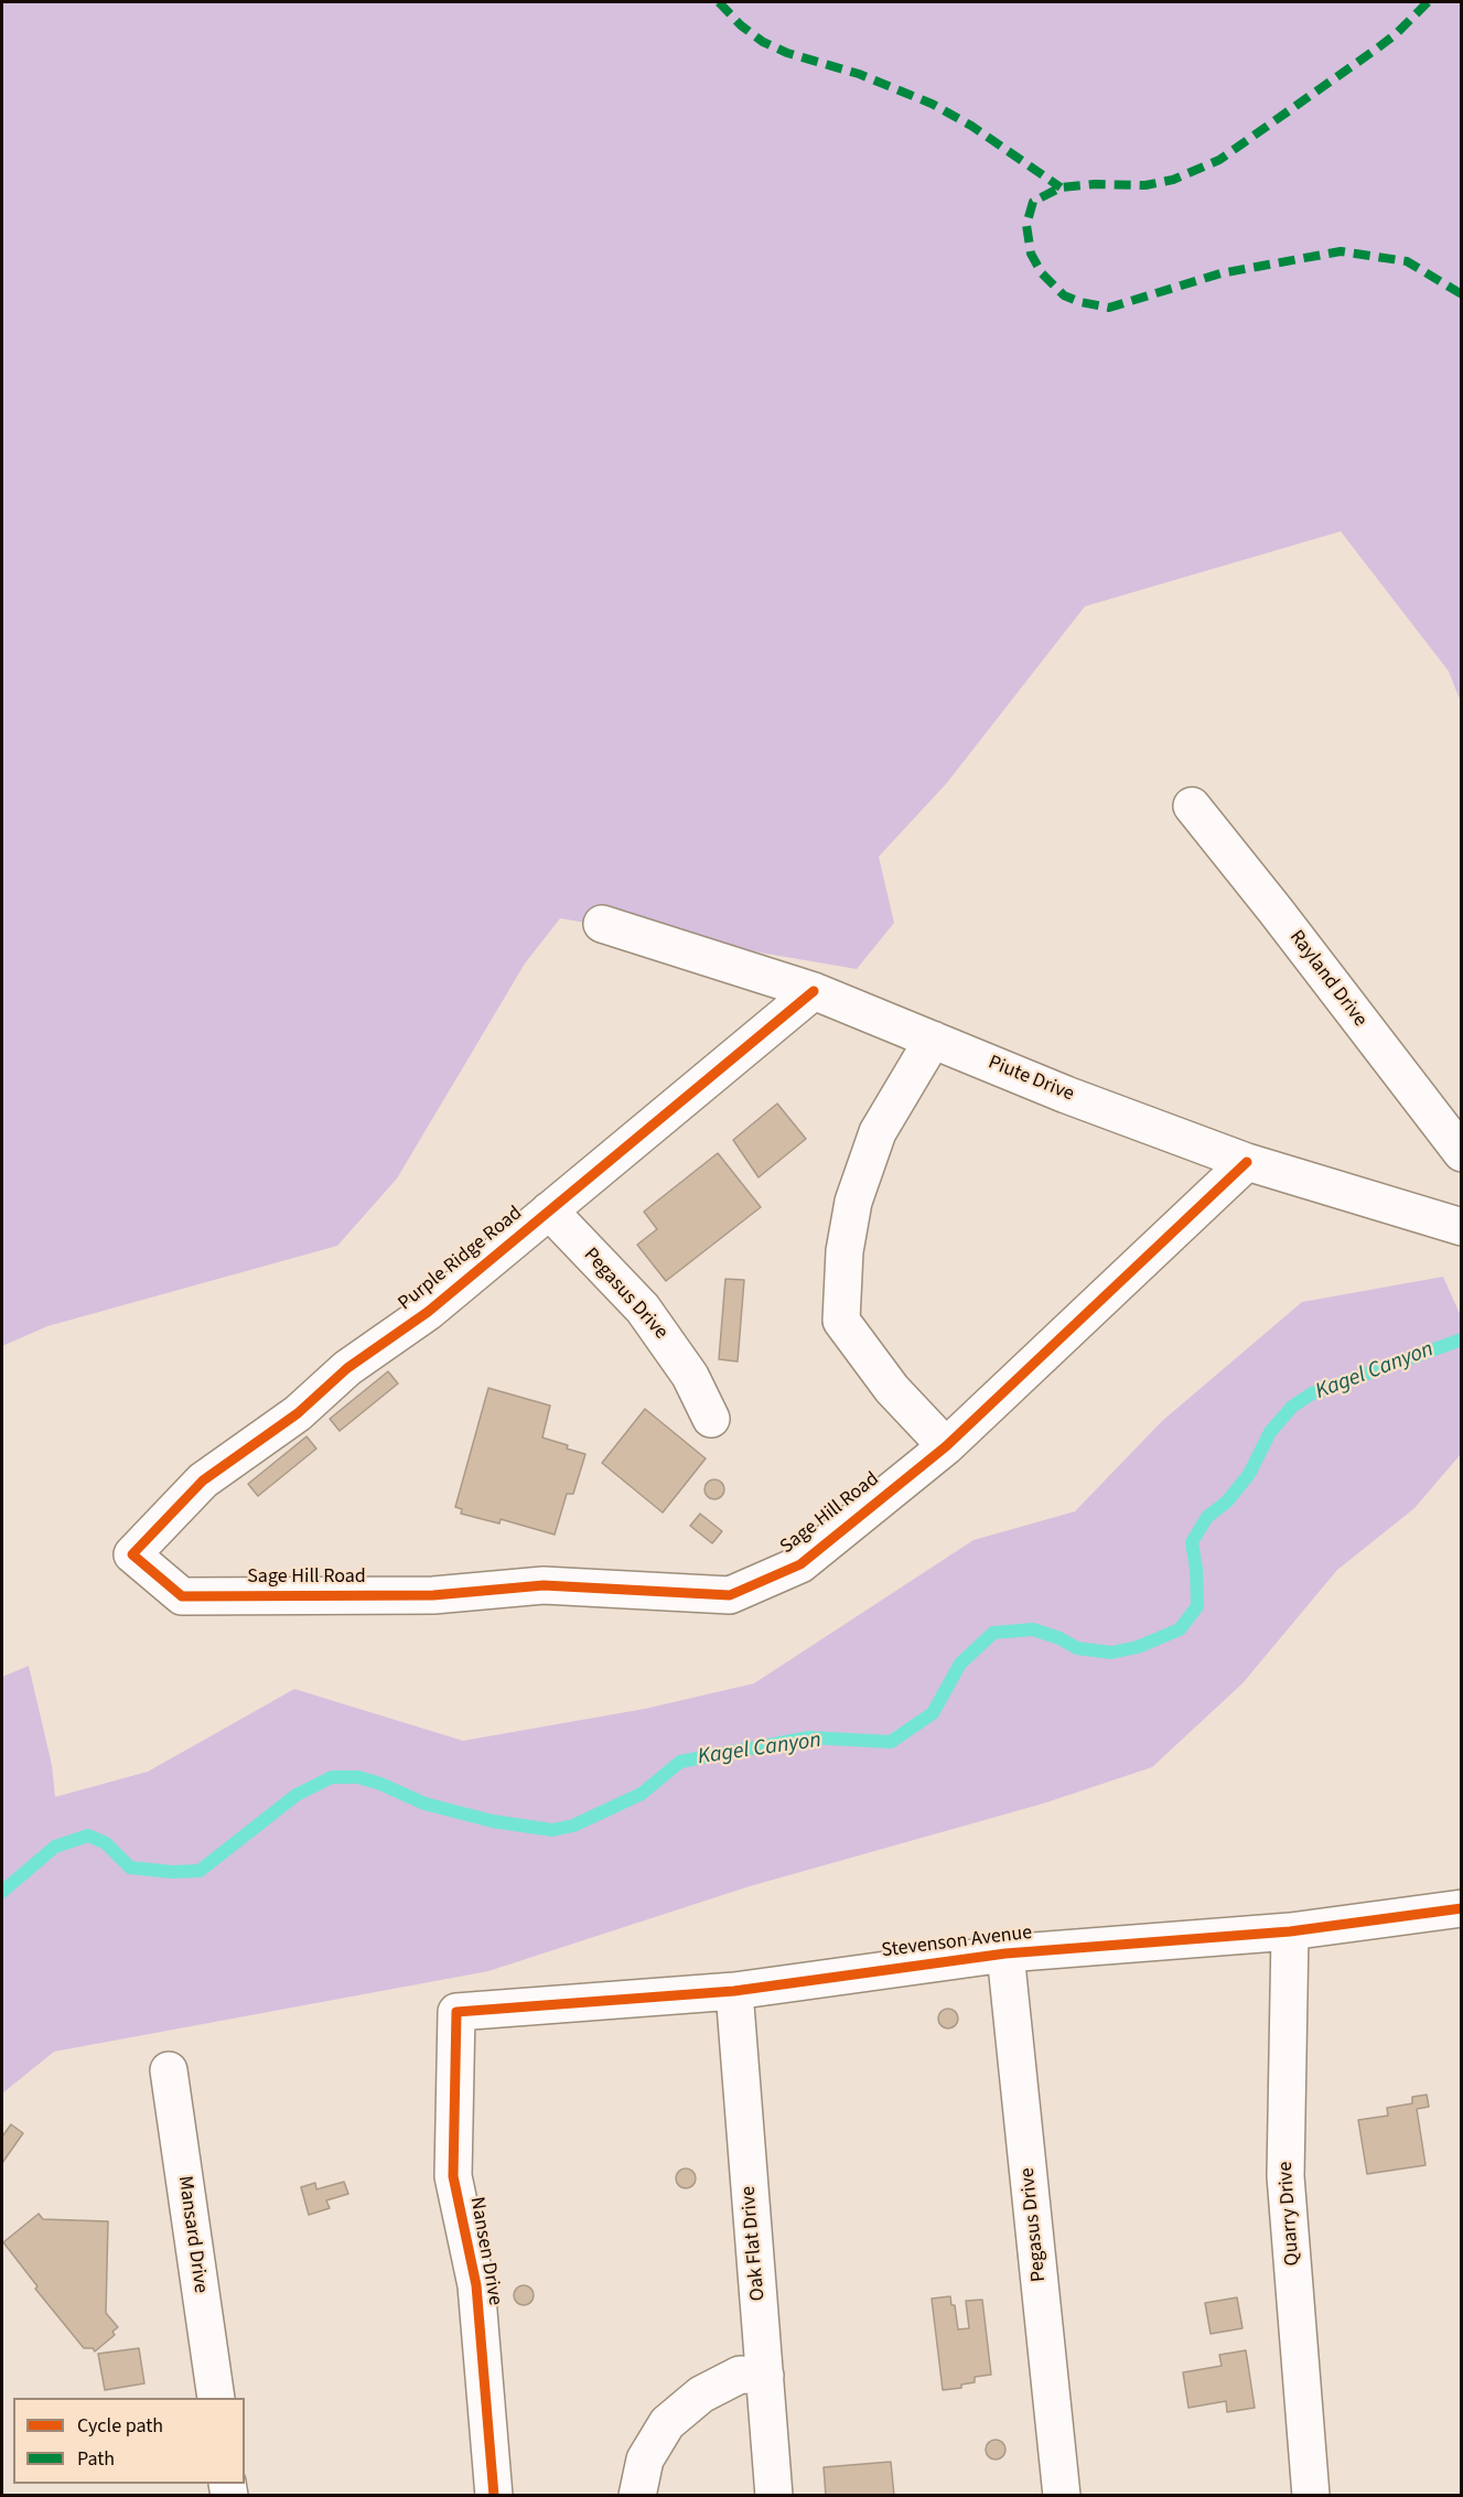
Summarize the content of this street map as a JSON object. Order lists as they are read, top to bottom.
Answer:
{
  "streets": {
    "street": [
      "Rayland Drive",
      "Piute Drive",
      "Purple Ridge Road",
      "Pegasus Drive",
      "Sage Hill Road",
      "Stevenson Avenue",
      "Quarry Drive",
      "Mansard Drive",
      "Oak Flat Drive",
      "Nansen Drive"
    ]
  },
  "crossings": [
    ["Piute Drive", "Purple Ridge Road"],
    ["Piute Drive", "Sage Hill Road"],
    ["Purple Ridge Road", "Pegasus Drive"],
    ["Purple Ridge Road", "Sage Hill Road"],
    ["Pegasus Drive", "Stevenson Avenue"],
    ["Stevenson Avenue", "Quarry Drive"],
    ["Stevenson Avenue", "Oak Flat Drive"],
    ["Stevenson Avenue", "Nansen Drive"]
  ],
  "water": ["Kagel Canyon"],
  "legend": ["Cycle path", "Path"]
}
